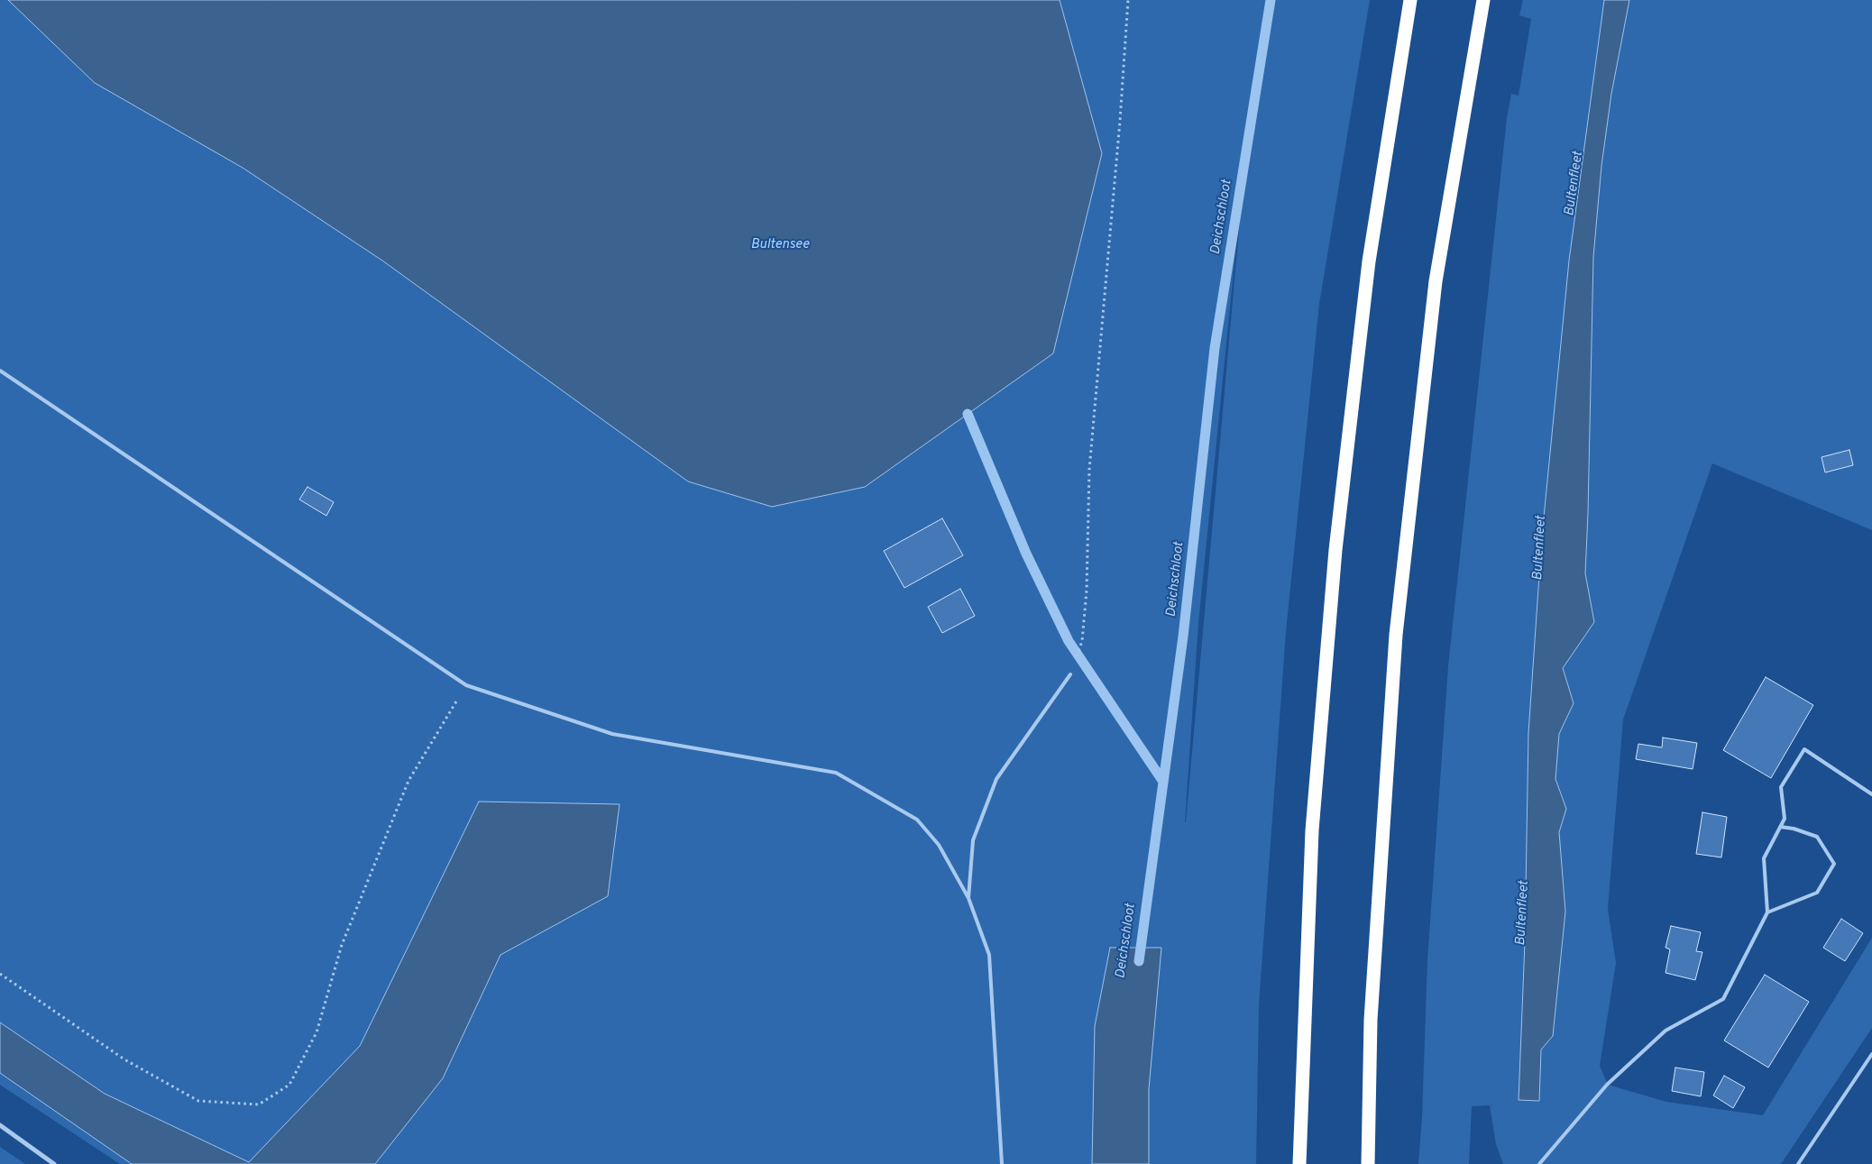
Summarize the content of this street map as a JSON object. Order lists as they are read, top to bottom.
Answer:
{
  "water": ["Bultenfleet", "Deichschloot", "Bultensee"]
}
